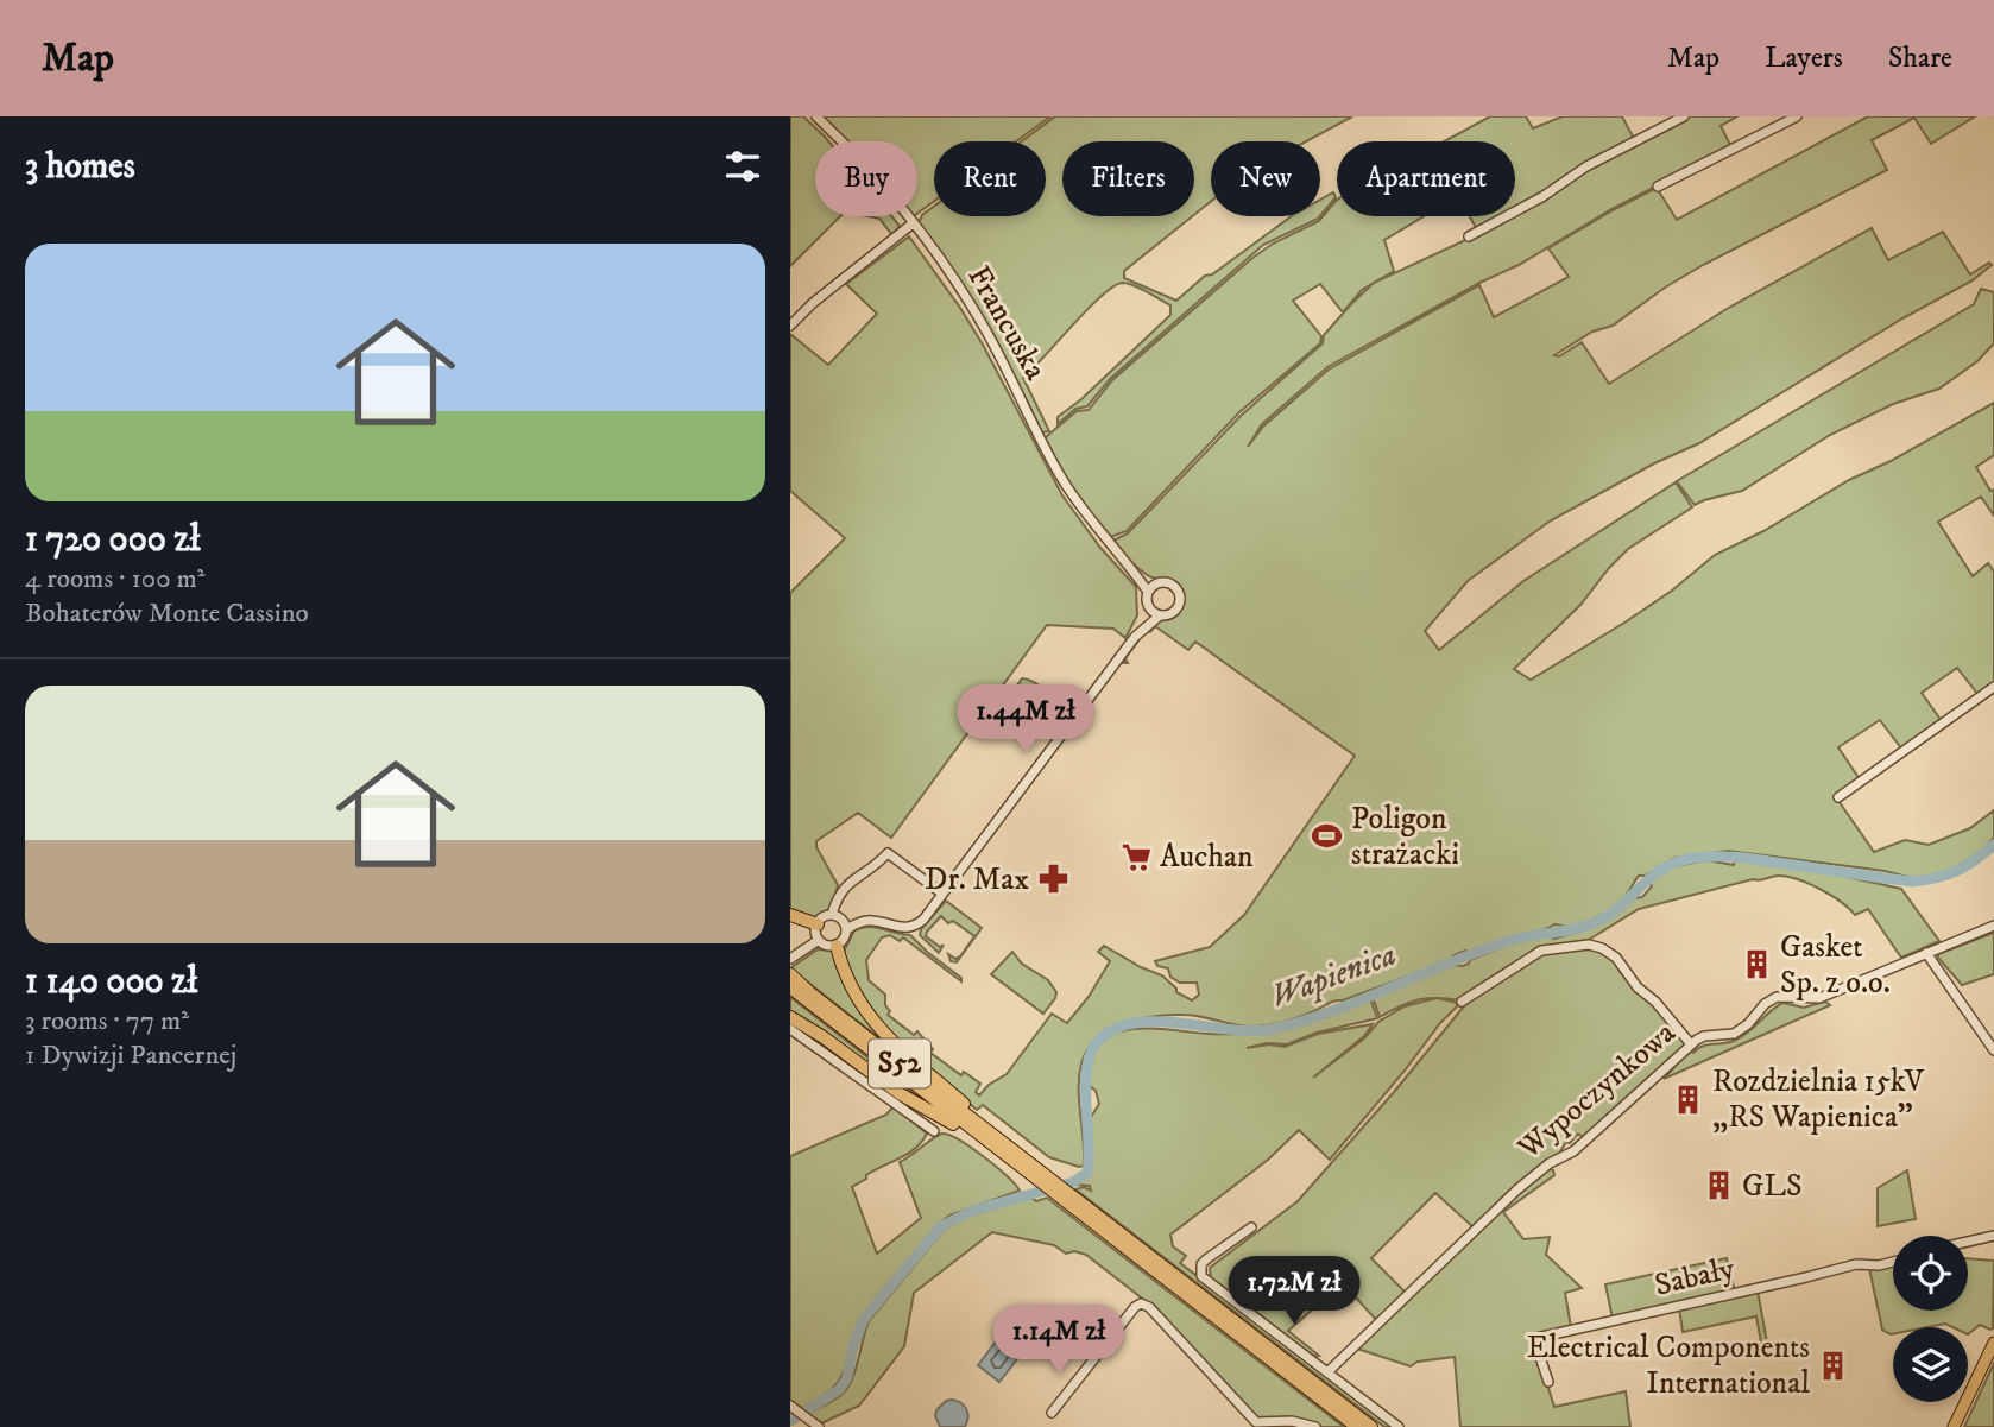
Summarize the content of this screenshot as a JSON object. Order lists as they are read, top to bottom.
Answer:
{
  "streets": {
    "highway": ["S52"],
    "street": ["Francuska", "Wypoczynkowa", "Sabały"]
  },
  "water": ["Wapienica"],
  "places": {
    "sports": ["Poligon strażacki"],
    "supermarket": ["Auchan"],
    "pharmacy": ["Dr. Max"],
    "building": [
      "Gasket Sp. z o.o.",
      "Rozdzielnia 15kV „RS Wapienica”",
      "GLS",
      "Electrical Components International"
    ]
  },
  "page": {
    "header": "Map",
    "nav": ["Map", "Layers", "Share"],
    "heading": "3 homes",
    "chip": [
      "Buy",
      "Rent",
      "Filters",
      "New",
      "Apartment"
    ],
    "list": [
      {
        "name": "1 720 000 zł",
        "note": "4 rooms · 100 m² · Bohaterów Monte Cassino"
      },
      {
        "name": "1 140 000 zł",
        "note": "3 rooms · 77 m² · 1 Dywizji Pancernej"
      }
    ],
    "price": ["1.44M zł", "1.72M zł", "1.14M zł"]
  }
}
